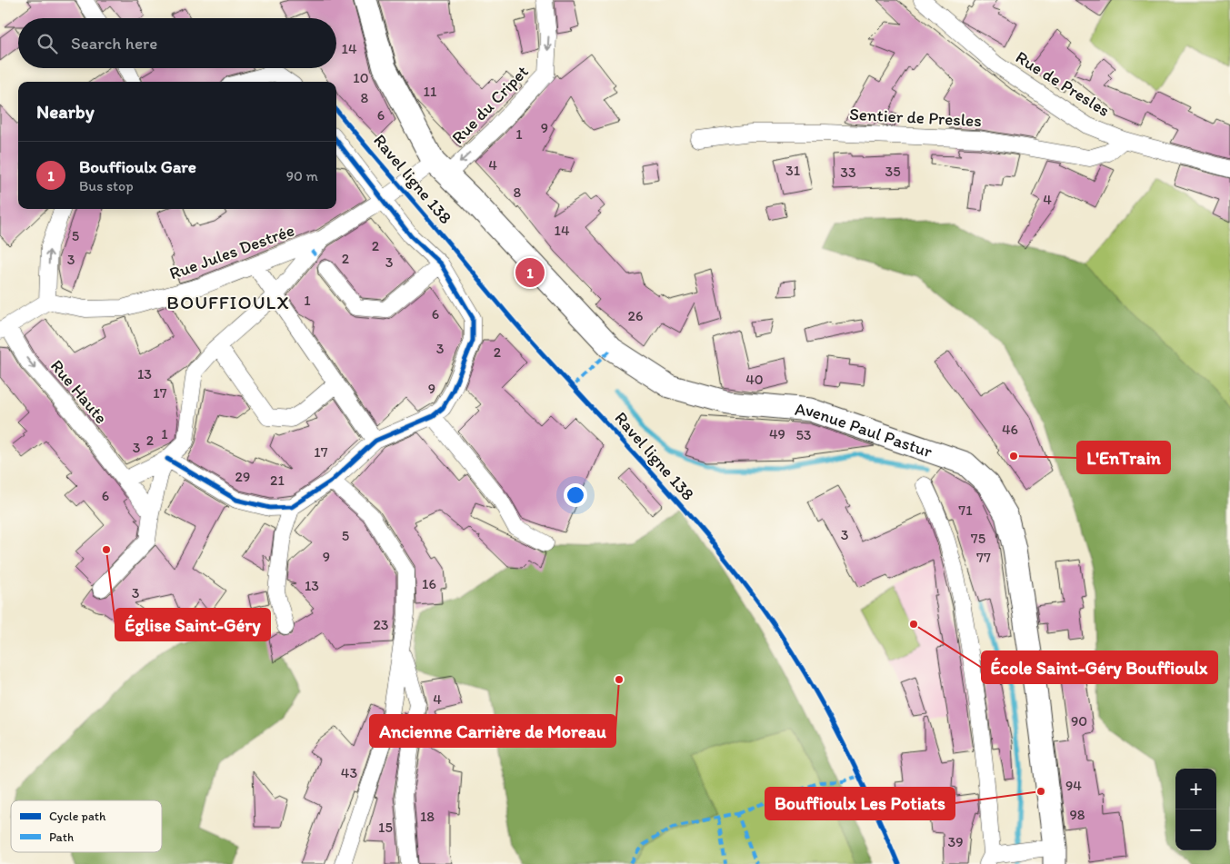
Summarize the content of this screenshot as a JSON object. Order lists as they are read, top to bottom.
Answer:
{
  "streets": {
    "main road": ["Avenue Paul Pastur"],
    "street": [
      "Rue de Presles",
      "Rue du Cripet",
      "Sentier de Presles",
      "Rue Jules Destrée",
      "Rue Haute"
    ],
    "cycle path": ["Ravel ligne 138"]
  },
  "crossings": [
    ["Rue de Presles", "Sentier de Presles"],
    ["Rue du Cripet", "Rue Jules Destrée"],
    ["Rue du Cripet", "Avenue Paul Pastur"],
    ["Rue Jules Destrée", "Avenue Paul Pastur"]
  ],
  "one_way": ["Rue du Cripet", "Rue Haute"],
  "districts": ["BOUFFIOULX"],
  "places": [
    "L'EnTrain",
    "Église Saint-Géry",
    "École Saint-Géry Bouffioulx",
    "Ancienne Carrière de Moreau",
    "Bouffioulx Les Potiats"
  ],
  "house_numbers": [
    "14",
    "10",
    "11",
    "8",
    "6",
    "9",
    "1",
    "4",
    "31",
    "35",
    "33",
    "8",
    "4",
    "14",
    "5",
    "2",
    "2",
    "3",
    "3",
    "1",
    "6",
    "26",
    "3",
    "2",
    "13",
    "40",
    "9",
    "17",
    "46",
    "1",
    "49",
    "53",
    "2",
    "3",
    "17",
    "29",
    "21",
    "6",
    "71",
    "3",
    "5",
    "75",
    "9",
    "77",
    "16",
    "13",
    "3",
    "23",
    "4",
    "90",
    "43",
    "94",
    "98",
    "18",
    "15",
    "39"
  ],
  "legend": ["Cycle path", "Path"],
  "page": {
    "search": "Search here",
    "heading": "Nearby",
    "list": [
      {
        "mark": "1",
        "name": "Bouffioulx Gare",
        "note": "Bus stop",
        "value": "90 m"
      }
    ],
    "pins": "1",
    "map_buttons": ["+", "−"]
  }
}
